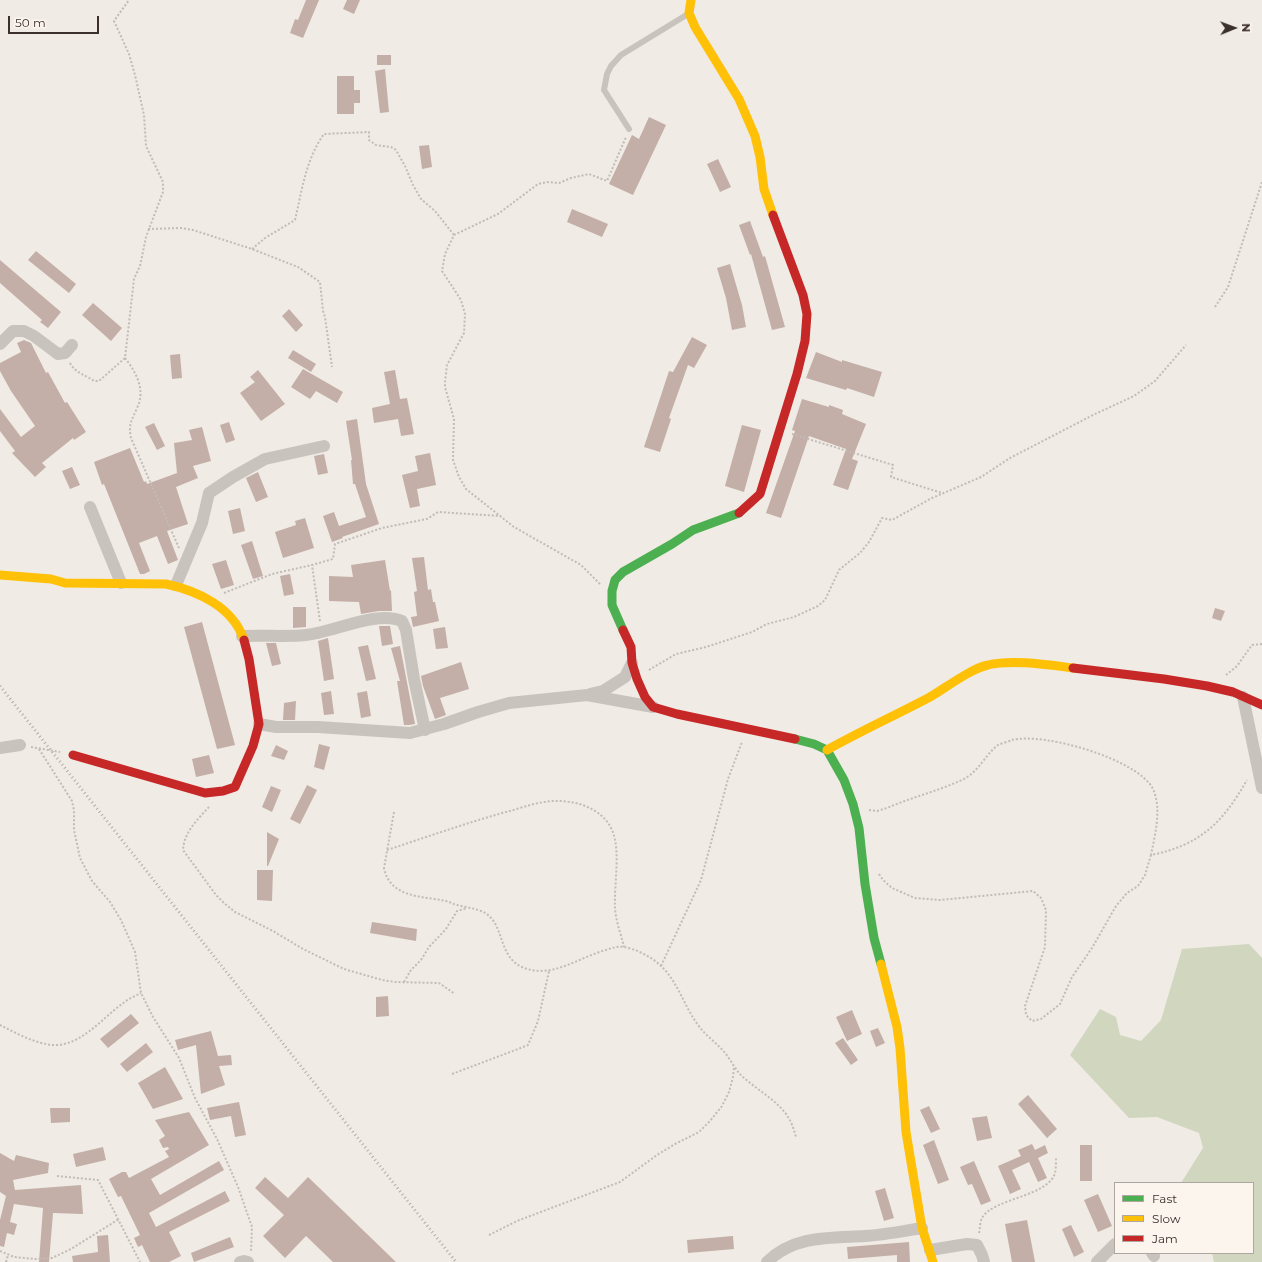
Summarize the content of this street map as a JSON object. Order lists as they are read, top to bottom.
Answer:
{
  "legend": ["Fast", "Slow", "Jam"],
  "scale_bar": "50 m",
  "north": "right"
}
